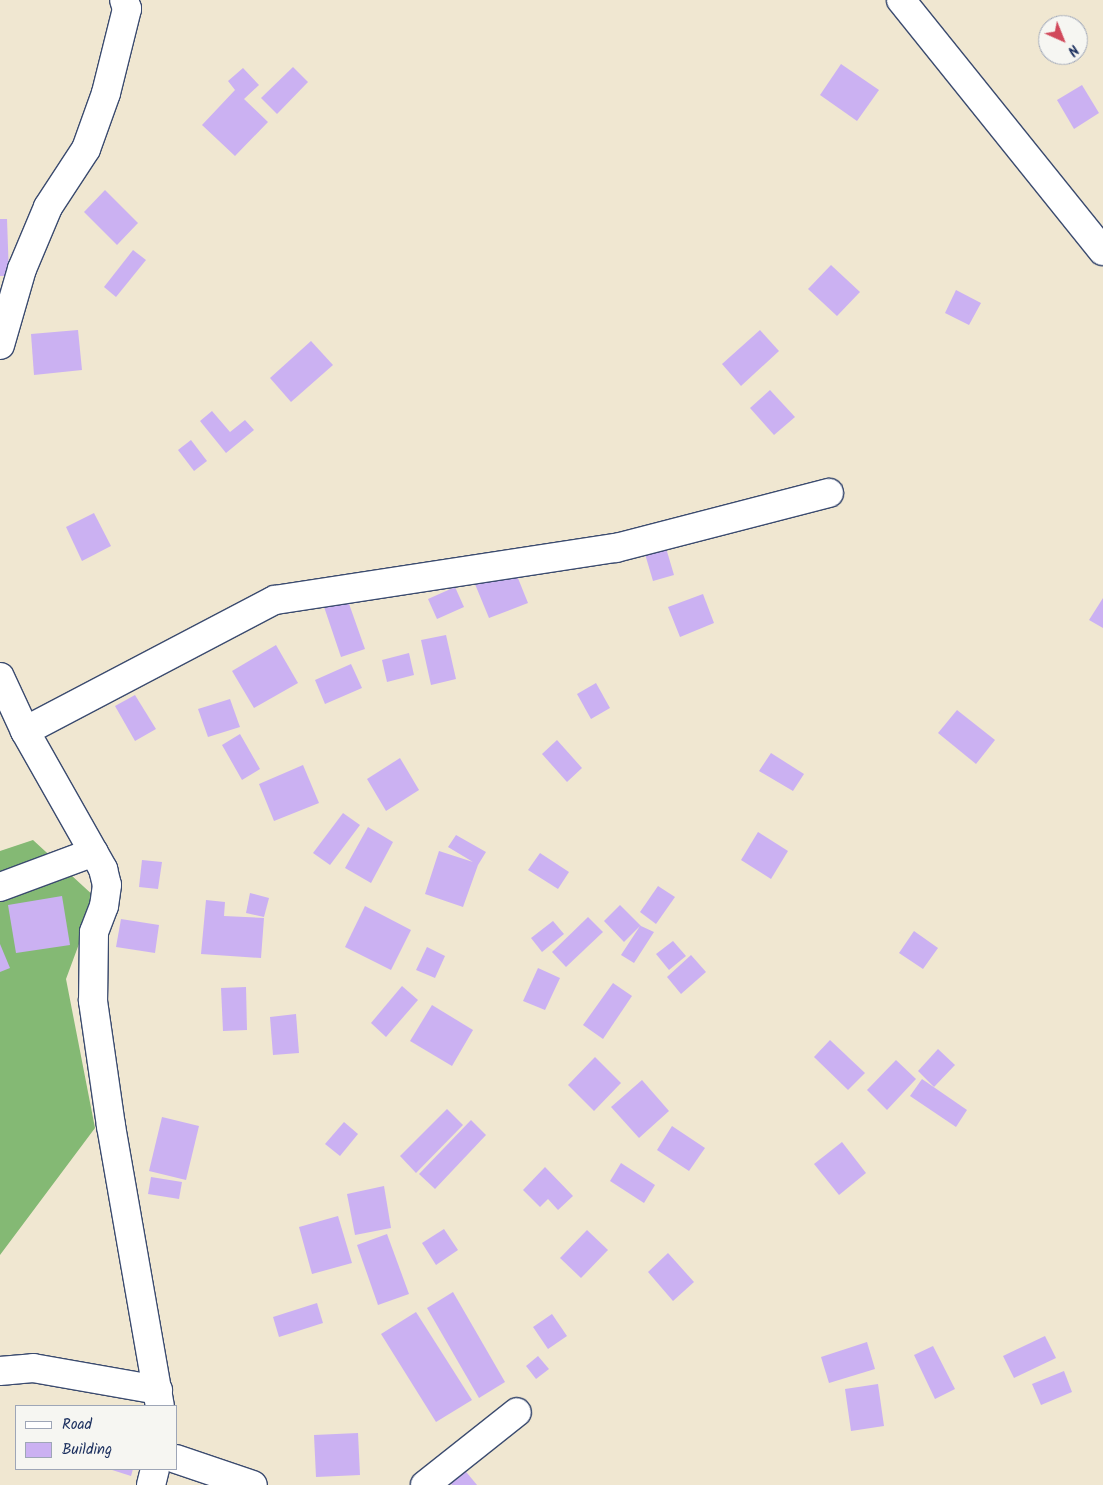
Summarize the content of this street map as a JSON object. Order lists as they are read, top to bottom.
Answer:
{
  "legend": ["Road", "Building"],
  "north": "bottom right"
}
